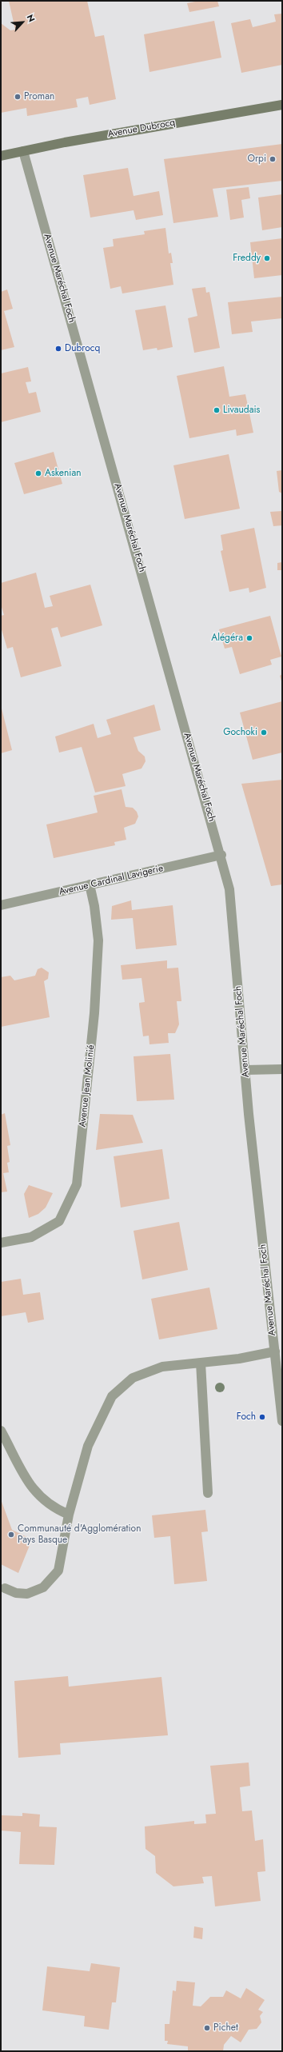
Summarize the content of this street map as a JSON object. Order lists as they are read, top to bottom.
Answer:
{
  "streets": {
    "street": [
      "Avenue Dubrocq",
      "Avenue Maréchal Foch",
      "Avenue Cardinal Lavigerie",
      "Avenue Jean Molinié"
    ]
  },
  "crossings": [
    ["Avenue Dubrocq", "Avenue Maréchal Foch"],
    ["Avenue Maréchal Foch", "Avenue Cardinal Lavigerie"],
    ["Avenue Cardinal Lavigerie", "Avenue Jean Molinié"]
  ],
  "places": [
    "Proman",
    "Orpi",
    "Freddy",
    "Dubrocq",
    "Livaudais",
    "Askenian",
    "Alégéra",
    "Gochoki",
    "Foch",
    "Communauté d'Agglomération Pays Basque",
    "Pichet"
  ],
  "north": "top right"
}
